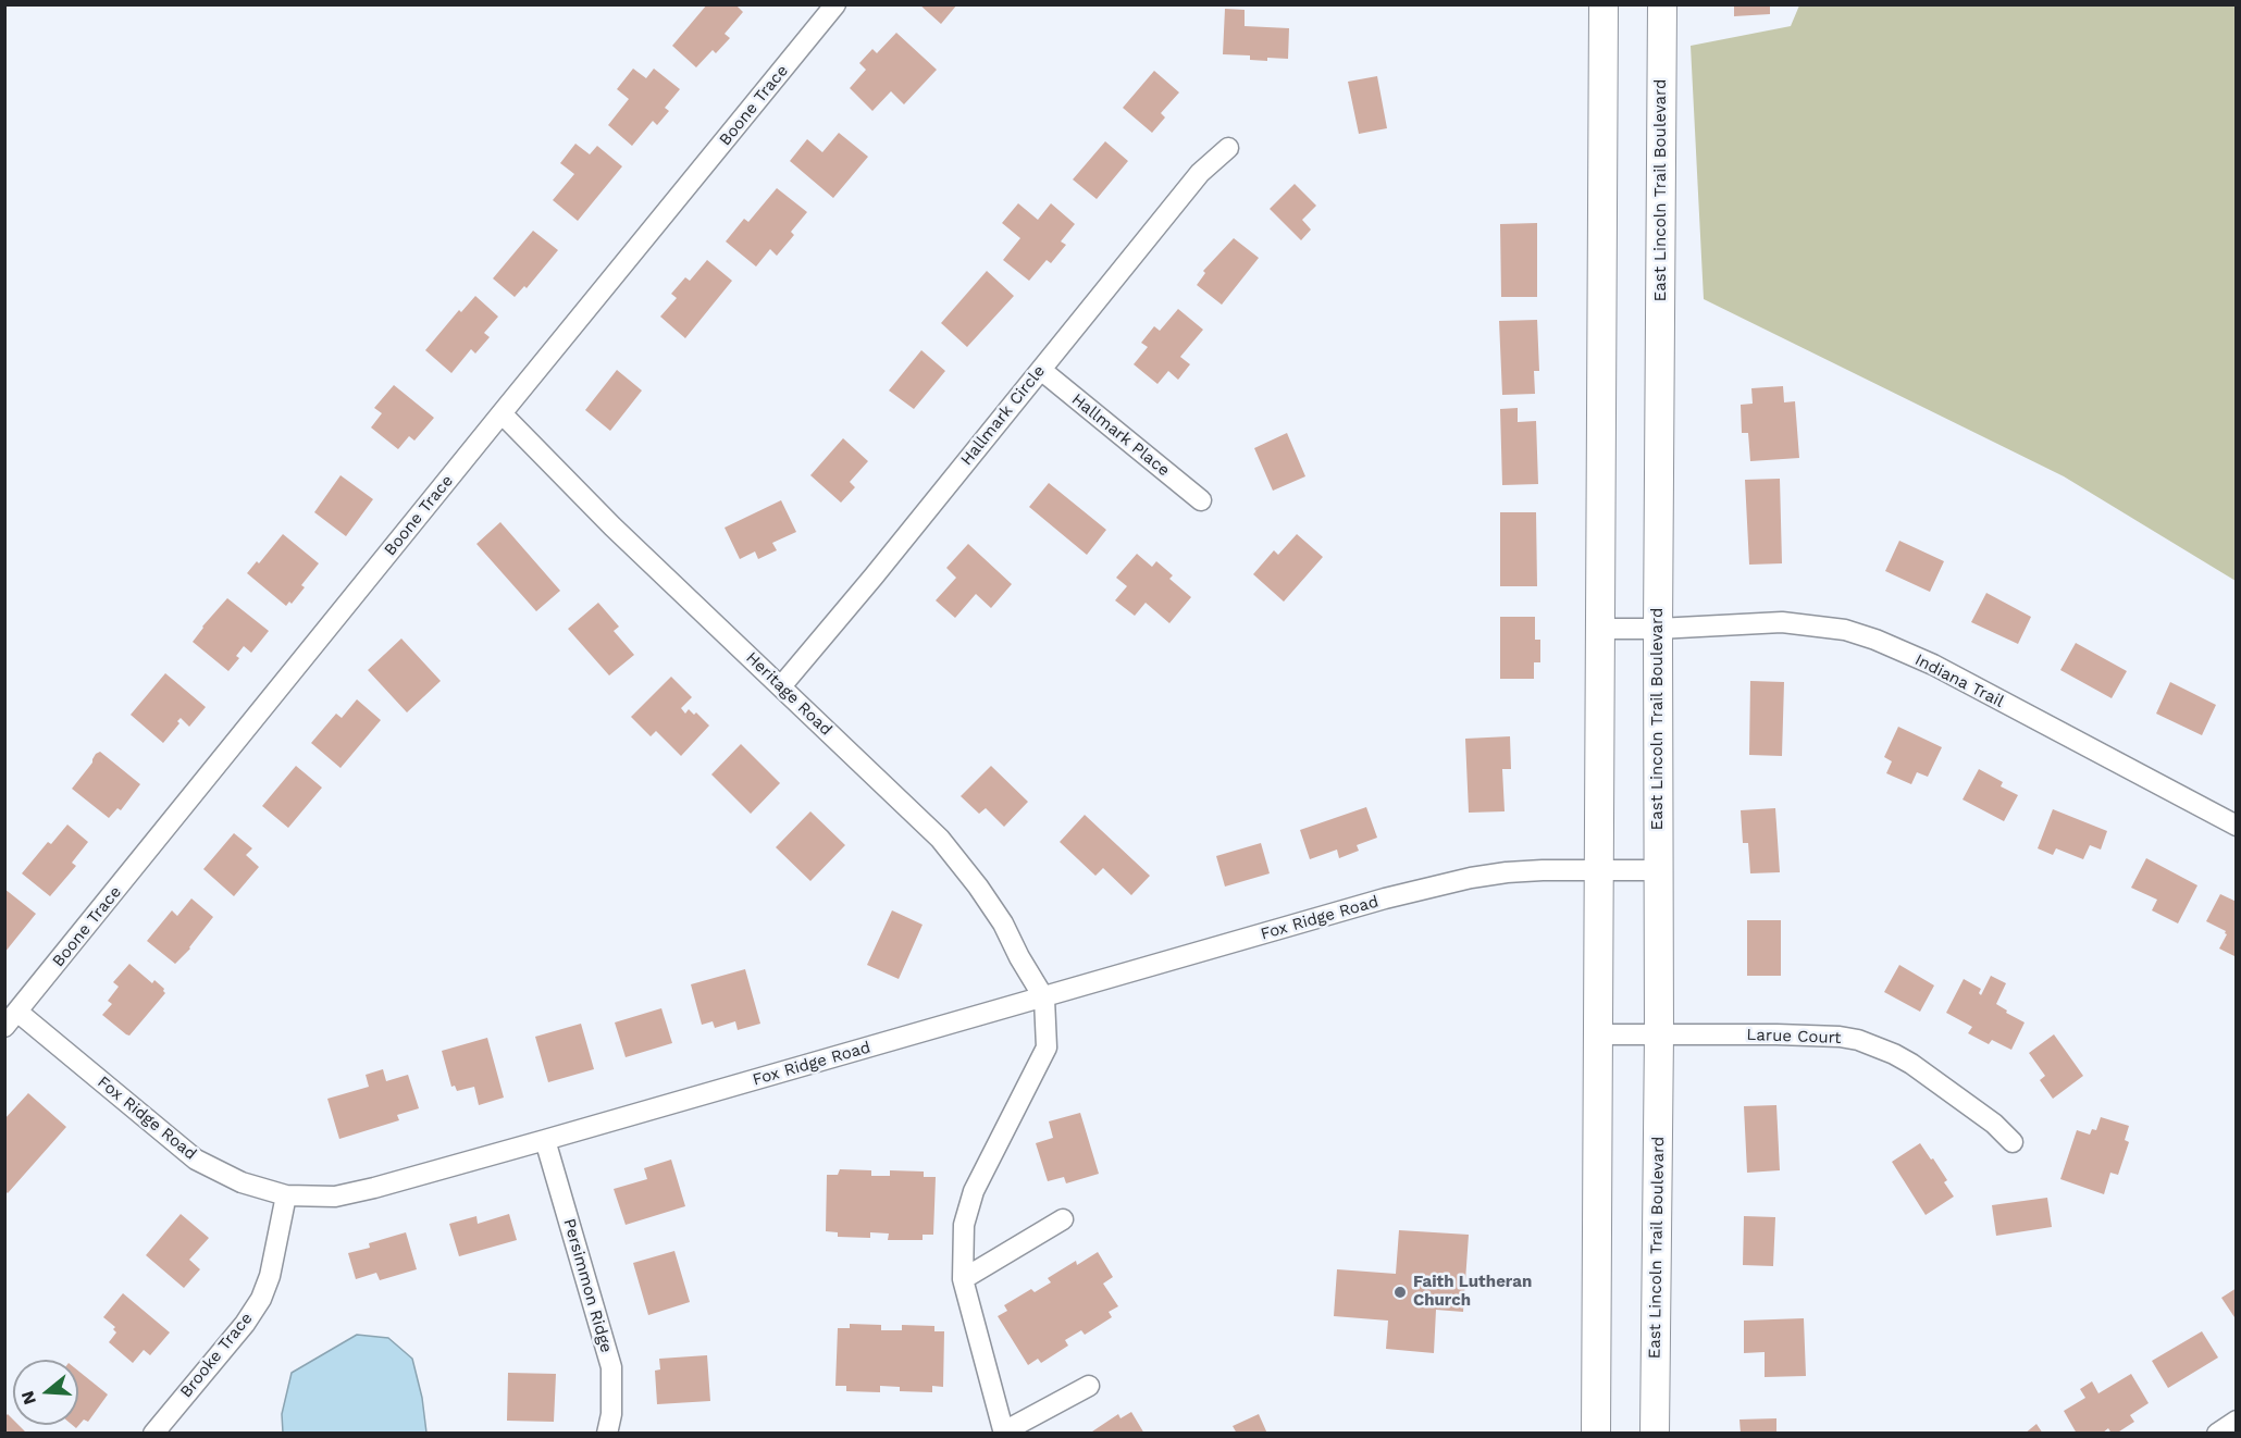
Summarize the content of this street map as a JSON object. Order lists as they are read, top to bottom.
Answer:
{
  "streets": {
    "street": [
      "Boone Trace",
      "East Lincoln Trail Boulevard",
      "Hallmark Circle",
      "Hallmark Place",
      "Indiana Trail",
      "Heritage Road",
      "Fox Ridge Road",
      "Larue Court",
      "Persimmon Ridge",
      "Brooke Trace"
    ]
  },
  "crossings": [
    ["Boone Trace", "Heritage Road"],
    ["Boone Trace", "Fox Ridge Road"],
    ["East Lincoln Trail Boulevard", "Indiana Trail"],
    ["East Lincoln Trail Boulevard", "Fox Ridge Road"],
    ["East Lincoln Trail Boulevard", "Larue Court"],
    ["Hallmark Circle", "Hallmark Place"],
    ["Hallmark Circle", "Heritage Road"],
    ["Heritage Road", "Fox Ridge Road"],
    ["Fox Ridge Road", "Persimmon Ridge"],
    ["Fox Ridge Road", "Brooke Trace"]
  ],
  "places": ["Faith Lutheran Church"],
  "north": "left"
}
